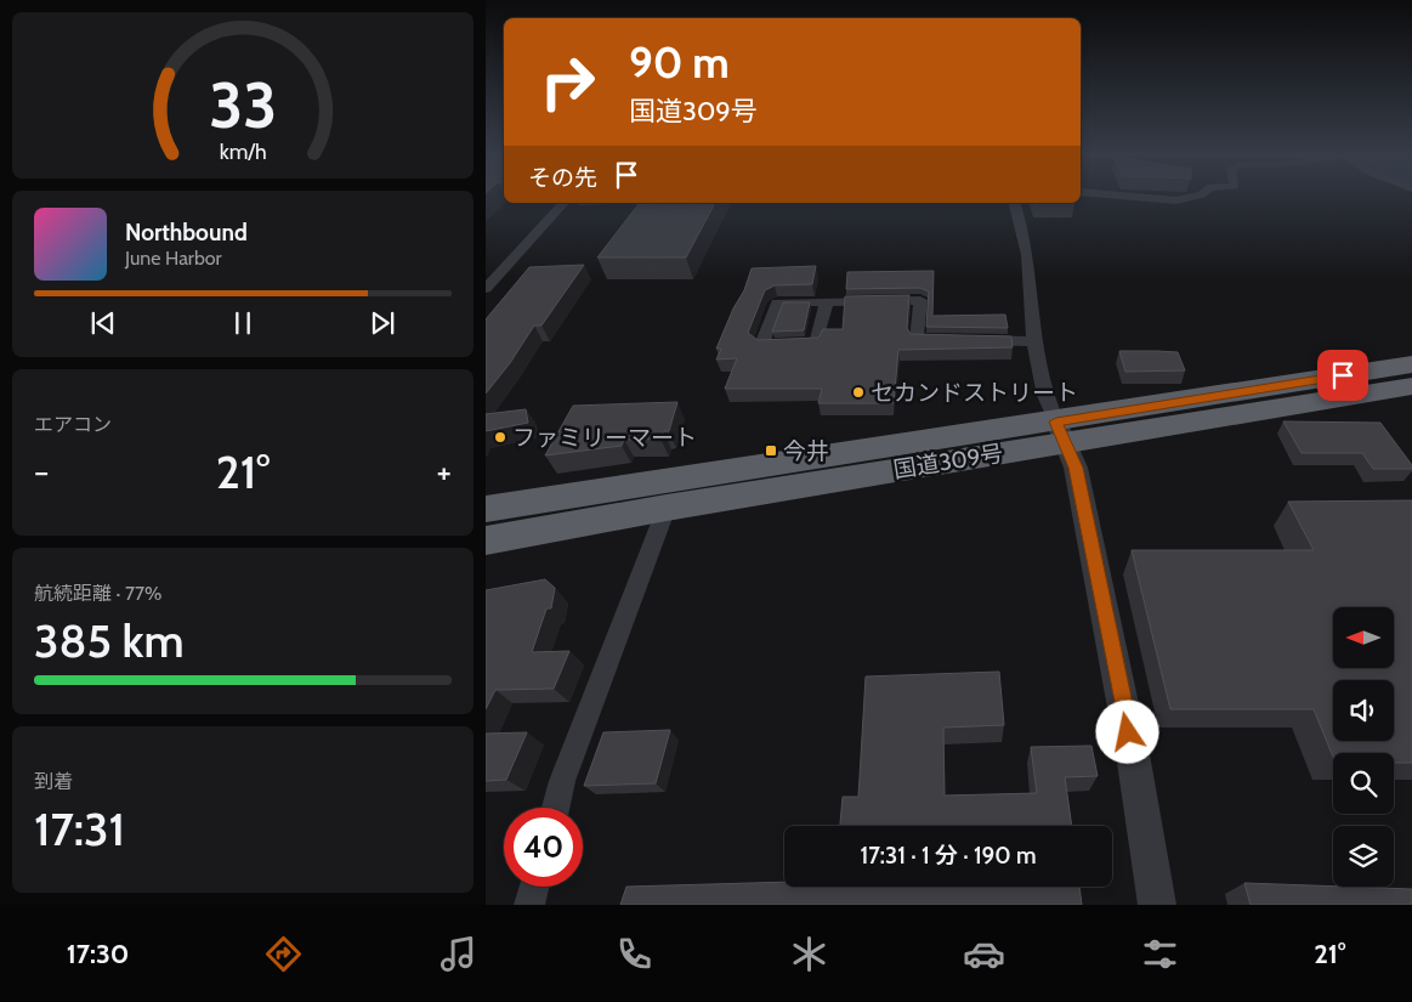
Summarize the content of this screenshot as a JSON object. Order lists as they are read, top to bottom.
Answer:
{
  "streets": {
    "highway": ["国道309号"]
  },
  "places": {
    "other": ["セカンドストリート", "ファミリーマート"],
    "transit": ["今井"]
  },
  "north": "left",
  "page": {
    "turn": ["90 m", "国道309号"],
    "then": "その先",
    "song": ["Northbound", "June Harbor"],
    "tile": [
      "エアコン",
      ["航続距離 · 77%", "385 km"],
      ["到着", "17:31"]
    ],
    "heat": ["−", "21°", "+"],
    "limit": "40",
    "trip": "17:31 · 1 分 · 190 m",
    "tabs": ["17:30", "21°"],
    "gauge": ["33", "km/h"]
  }
}
